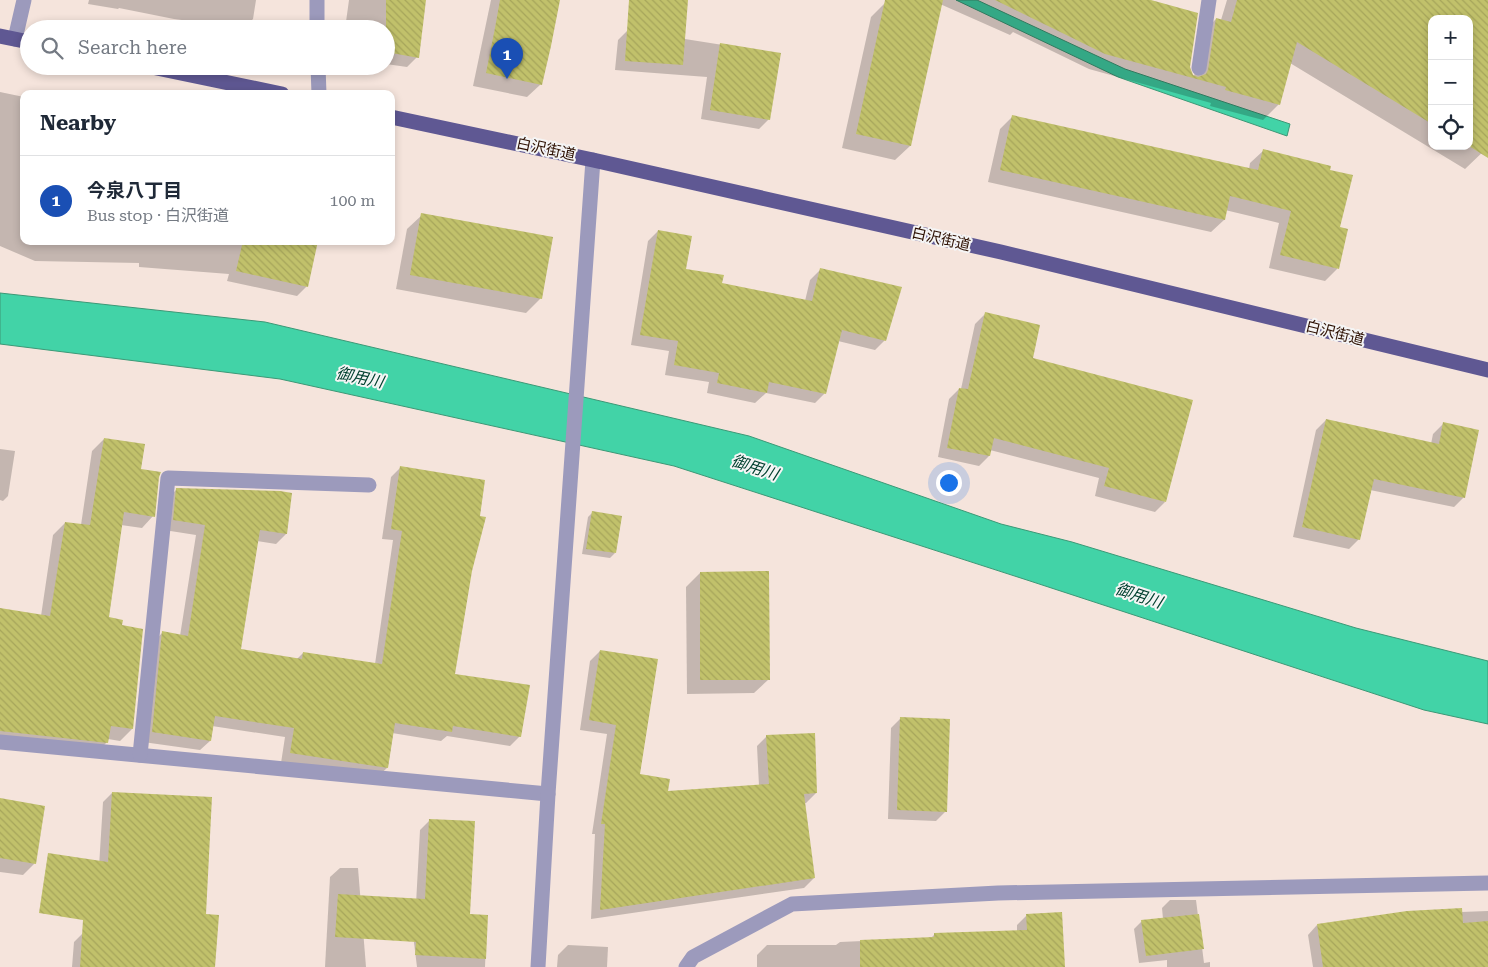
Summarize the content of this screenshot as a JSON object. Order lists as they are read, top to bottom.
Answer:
{
  "streets": {
    "main road": ["白沢街道"]
  },
  "water": ["御用川"],
  "page": {
    "map_buttons": ["+", "−"],
    "search": "Search here",
    "pins": "1",
    "heading": "Nearby",
    "list": [
      {
        "mark": "1",
        "name": "今泉八丁目",
        "note": "Bus stop · 白沢街道",
        "value": "100 m"
      }
    ]
  }
}
